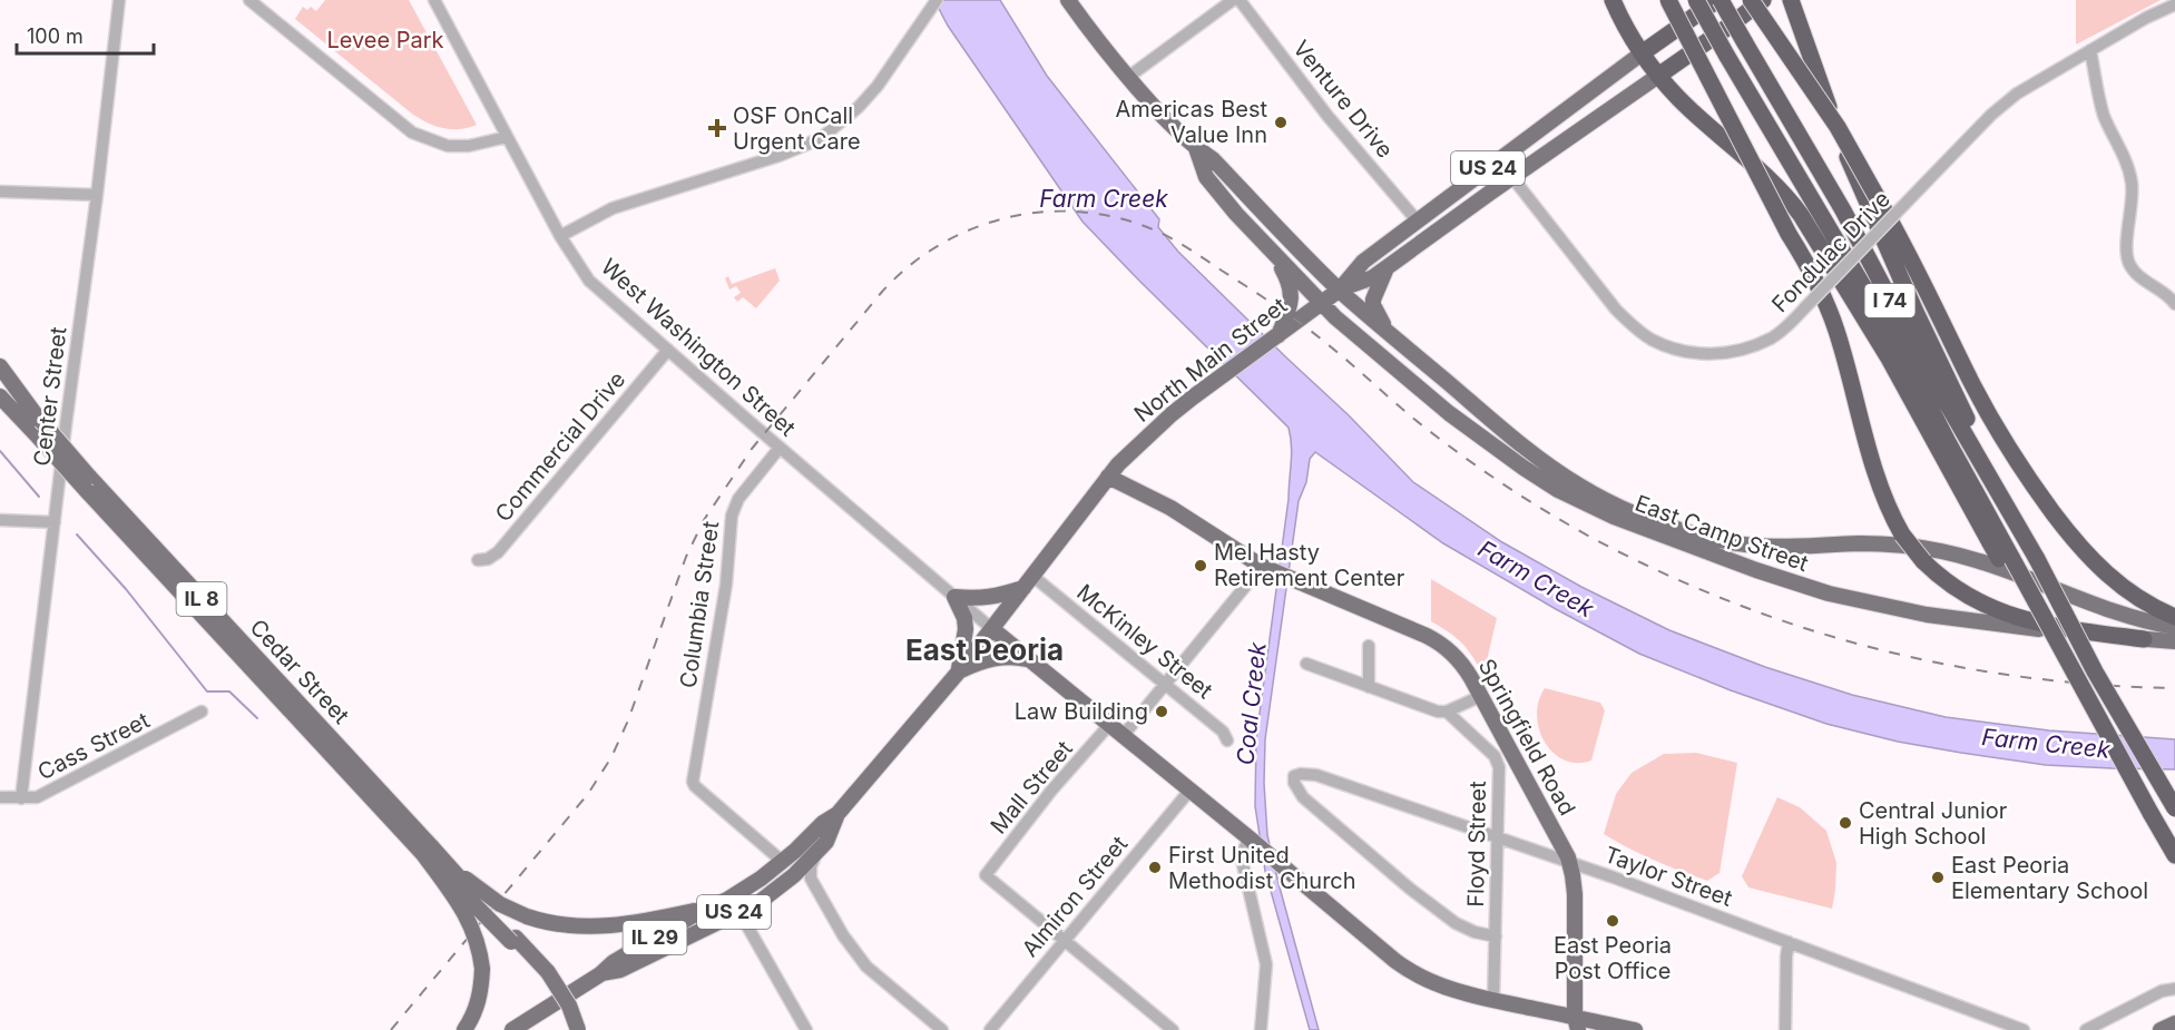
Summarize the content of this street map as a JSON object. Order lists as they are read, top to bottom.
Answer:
{
  "streets": {
    "highway": ["US 24", "I 74", "North Main Street"],
    "main road": [
      "East Camp Street",
      "IL 8",
      "Cedar Street",
      "Springfield Road",
      "IL 29"
    ],
    "street": [
      "Venture Drive",
      "Fondulac Drive",
      "West Washington Street",
      "Center Street",
      "Commercial Drive",
      "Columbia Street",
      "McKinley Street",
      "Cass Street",
      "Mall Street",
      "Floyd Street",
      "Taylor Street",
      "Almiron Street"
    ]
  },
  "crossings": [
    ["Venture Drive", "North Main Street"],
    ["US 24", "West Washington Street"],
    ["US 24", "North Main Street"],
    ["US 24", "IL 8"],
    ["US 24", "Columbia Street"],
    ["US 24", "IL 29"],
    ["Fondulac Drive", "North Main Street"],
    ["I 74", "North Main Street"],
    ["West Washington Street", "North Main Street"],
    ["West Washington Street", "Commercial Drive"],
    ["West Washington Street", "Columbia Street"],
    ["North Main Street", "East Camp Street"],
    ["North Main Street", "McKinley Street"],
    ["North Main Street", "Springfield Road"],
    ["Center Street", "Cass Street"],
    ["IL 8", "Cedar Street"],
    ["IL 8", "IL 29"],
    ["Springfield Road", "Taylor Street"],
    ["Mall Street", "Almiron Street"],
    ["Floyd Street", "Taylor Street"]
  ],
  "districts": ["East Peoria"],
  "water": ["Farm Creek", "Coal Creek"],
  "parks": ["Levee Park"],
  "places": {
    "other": [
      "Americas Best Value Inn",
      "Mel Hasty Retirement Center",
      "Law Building",
      "Central Junior High School",
      "First United Methodist Church",
      "East Peoria Elementary School",
      "East Peoria Post Office"
    ],
    "health": ["OSF OnCall Urgent Care"]
  },
  "scale_bar": "100 m"
}
